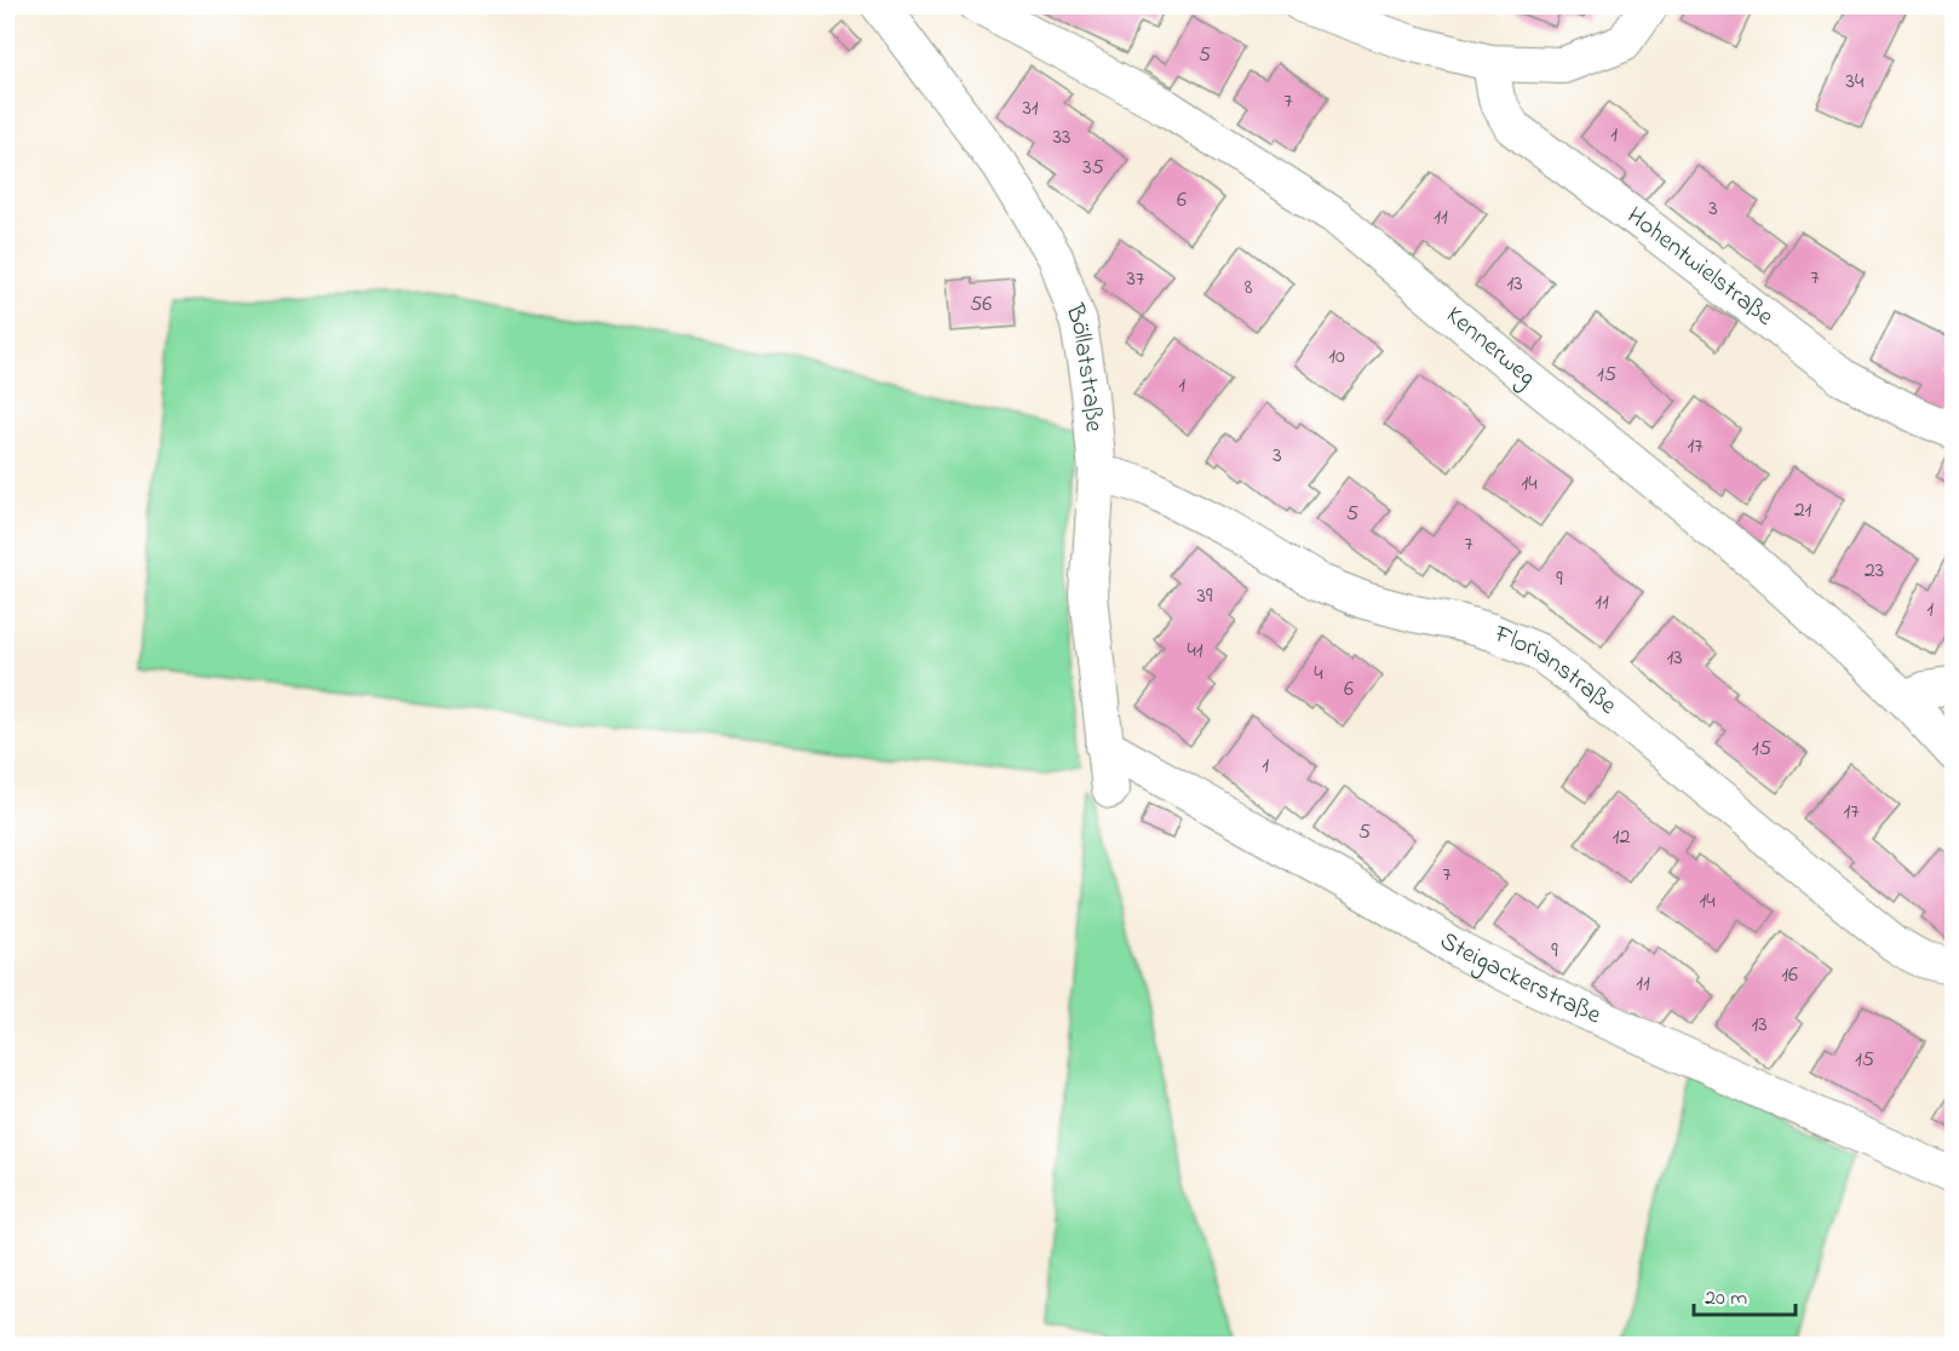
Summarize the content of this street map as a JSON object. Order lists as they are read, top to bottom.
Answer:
{
  "streets": {
    "street": [
      "Hohentwielstraße",
      "Kennerweg",
      "Böllatstraße",
      "Florianstraße",
      "Steigackerstraße"
    ]
  },
  "crossings": [
    ["Böllatstraße", "Florianstraße"],
    ["Böllatstraße", "Steigackerstraße"]
  ],
  "house_numbers": [
    "5",
    "34",
    "7",
    "31",
    "1",
    "33",
    "35",
    "6",
    "3",
    "11",
    "7",
    "37",
    "13",
    "8",
    "56",
    "10",
    "15",
    "1",
    "17",
    "3",
    "14",
    "21",
    "5",
    "7",
    "23",
    "9",
    "39",
    "11",
    "1",
    "41",
    "13",
    "4",
    "6",
    "15",
    "1",
    "17",
    "5",
    "12",
    "7",
    "14",
    "9",
    "16",
    "11",
    "13",
    "15"
  ],
  "scale_bar": "20 m"
}
